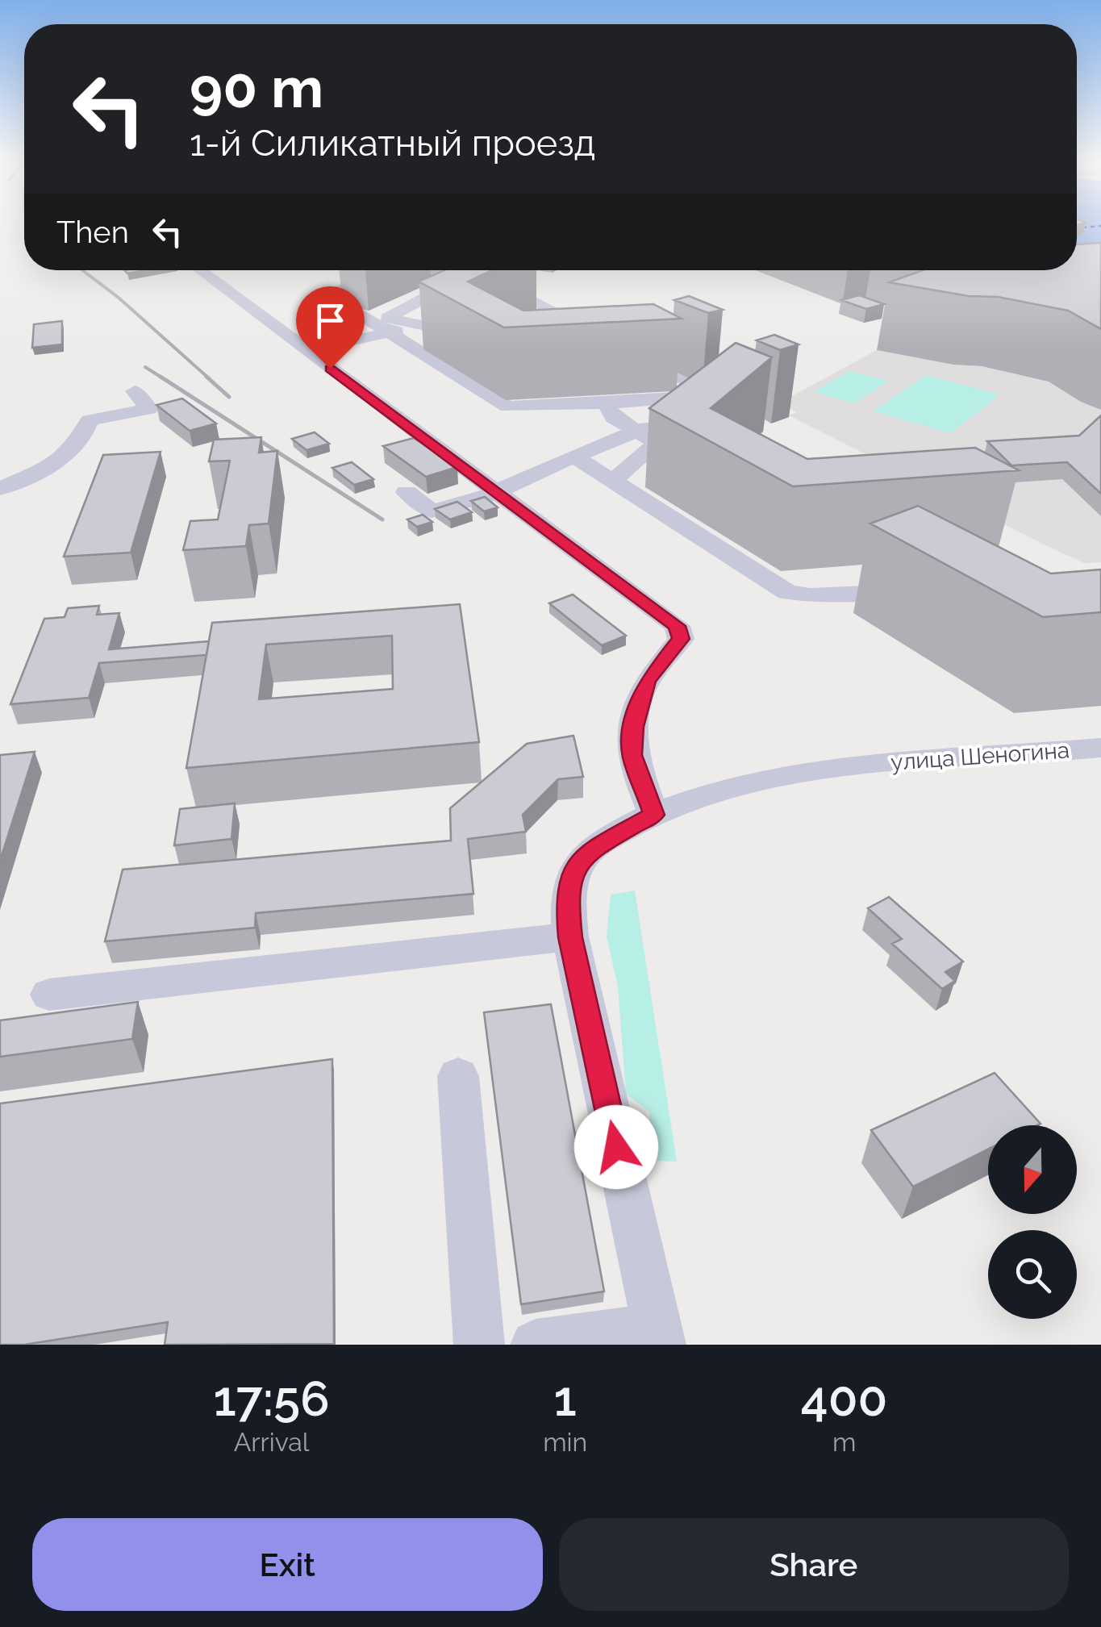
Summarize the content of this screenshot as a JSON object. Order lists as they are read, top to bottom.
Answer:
{
  "streets": {
    "street": ["улица Шеногина"]
  },
  "north": "bottom",
  "page": {
    "turn": ["90 m", "1-й Силикатный проезд"],
    "then": "Then",
    "eta": [
      "17:56",
      "Arrival",
      "1",
      "min",
      "400",
      "m"
    ],
    "buttons": ["Exit", "Share"]
  }
}
